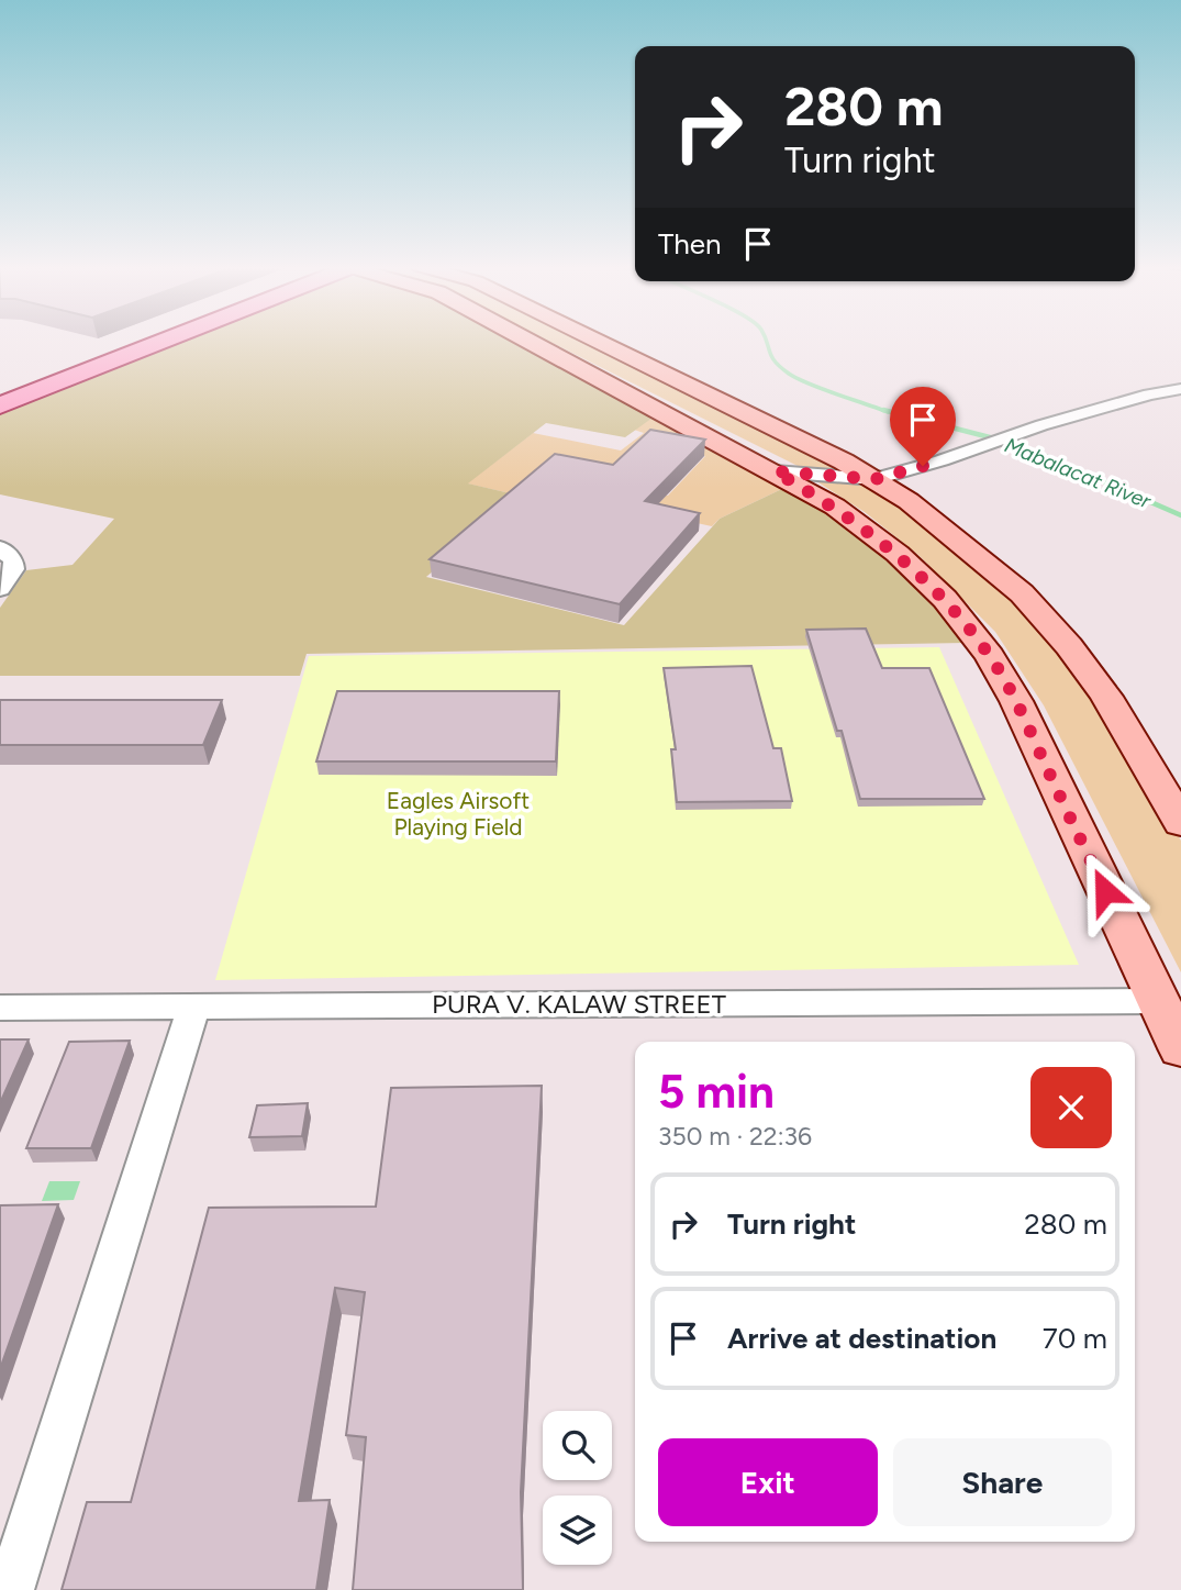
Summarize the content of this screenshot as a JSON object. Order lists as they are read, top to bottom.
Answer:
{
  "streets": {
    "street": ["PURA V. KALAW STREET"]
  },
  "water": ["Mabalacat River"],
  "parks": ["Eagles Airsoft Playing Field"],
  "page": {
    "turn": ["280 m", "Turn right"],
    "then": "Then",
    "heading": ["5 min", "350 m · 22:36"],
    "list": [
      {
        "name": "Turn right",
        "value": "280 m"
      },
      {
        "name": "Arrive at destination",
        "value": "70 m"
      }
    ],
    "buttons": ["Exit", "Share"]
  }
}
